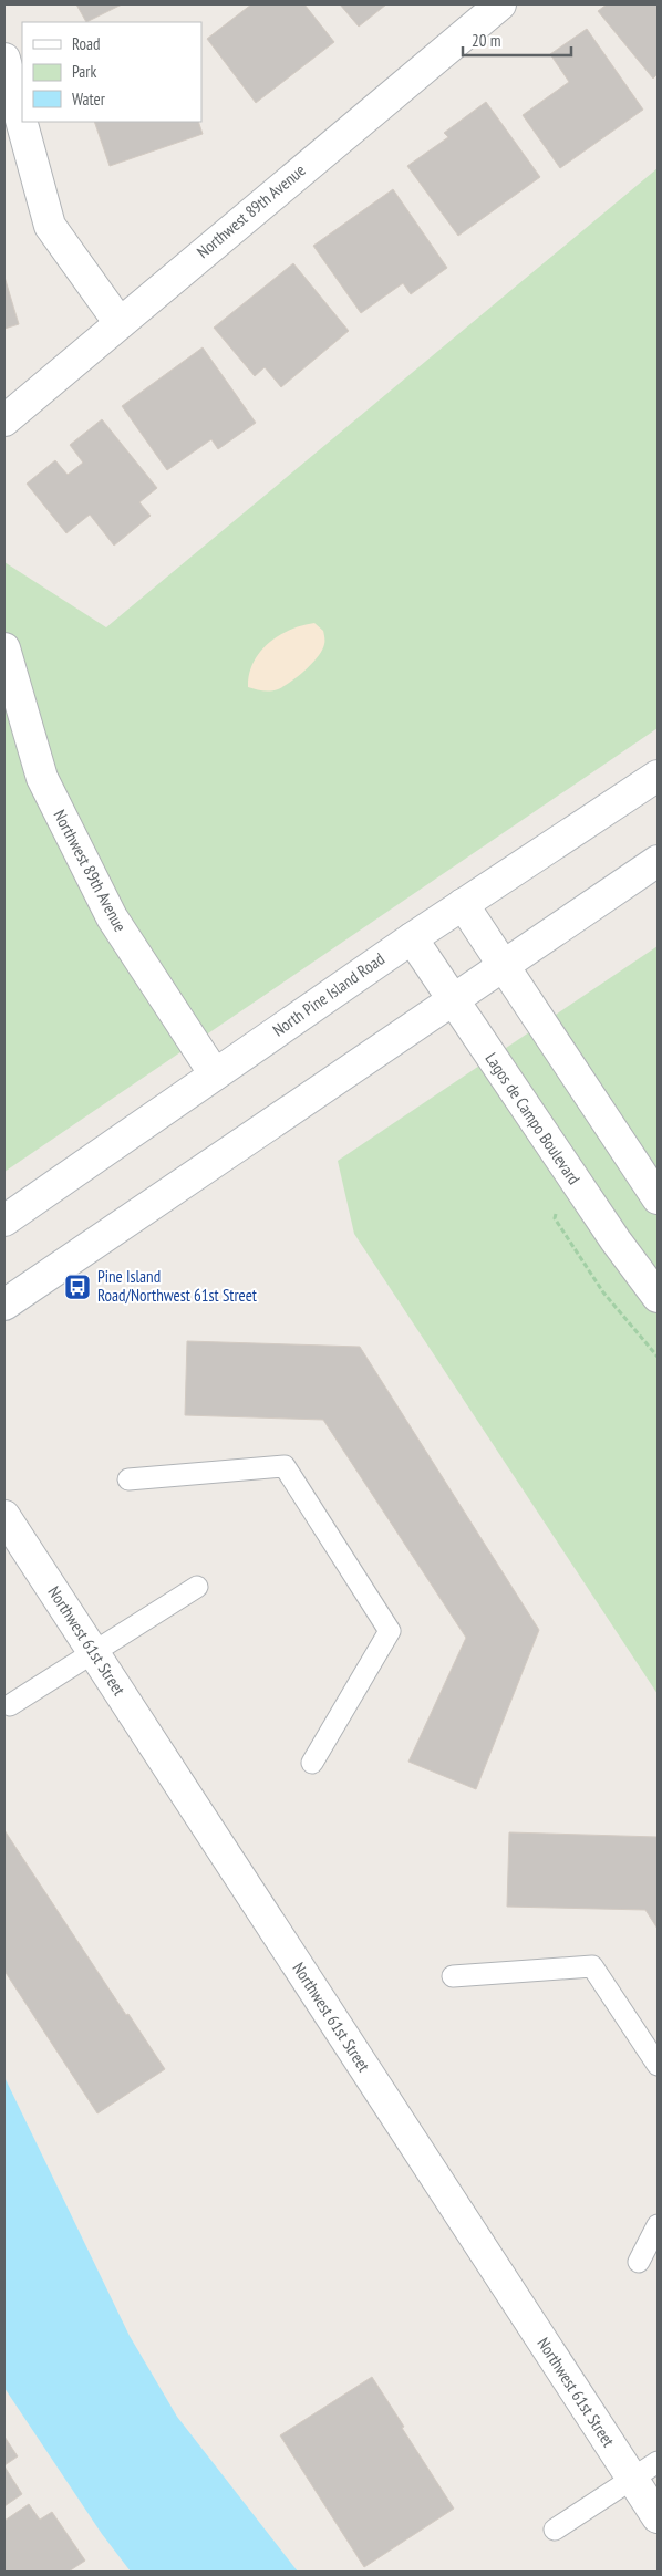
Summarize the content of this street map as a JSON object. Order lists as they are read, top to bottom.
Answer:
{
  "streets": {
    "street": [
      "Northwest 89th Avenue",
      "North Pine Island Road",
      "Lagos de Campo Boulevard",
      "Northwest 61st Street"
    ]
  },
  "crossings": [
    ["Northwest 89th Avenue", "North Pine Island Road"],
    ["North Pine Island Road", "Lagos de Campo Boulevard"]
  ],
  "places": {
    "bus stop": ["Pine Island Road/Northwest 61st Street"]
  },
  "legend": ["Road", "Park", "Water"],
  "scale_bar": "20 m"
}
